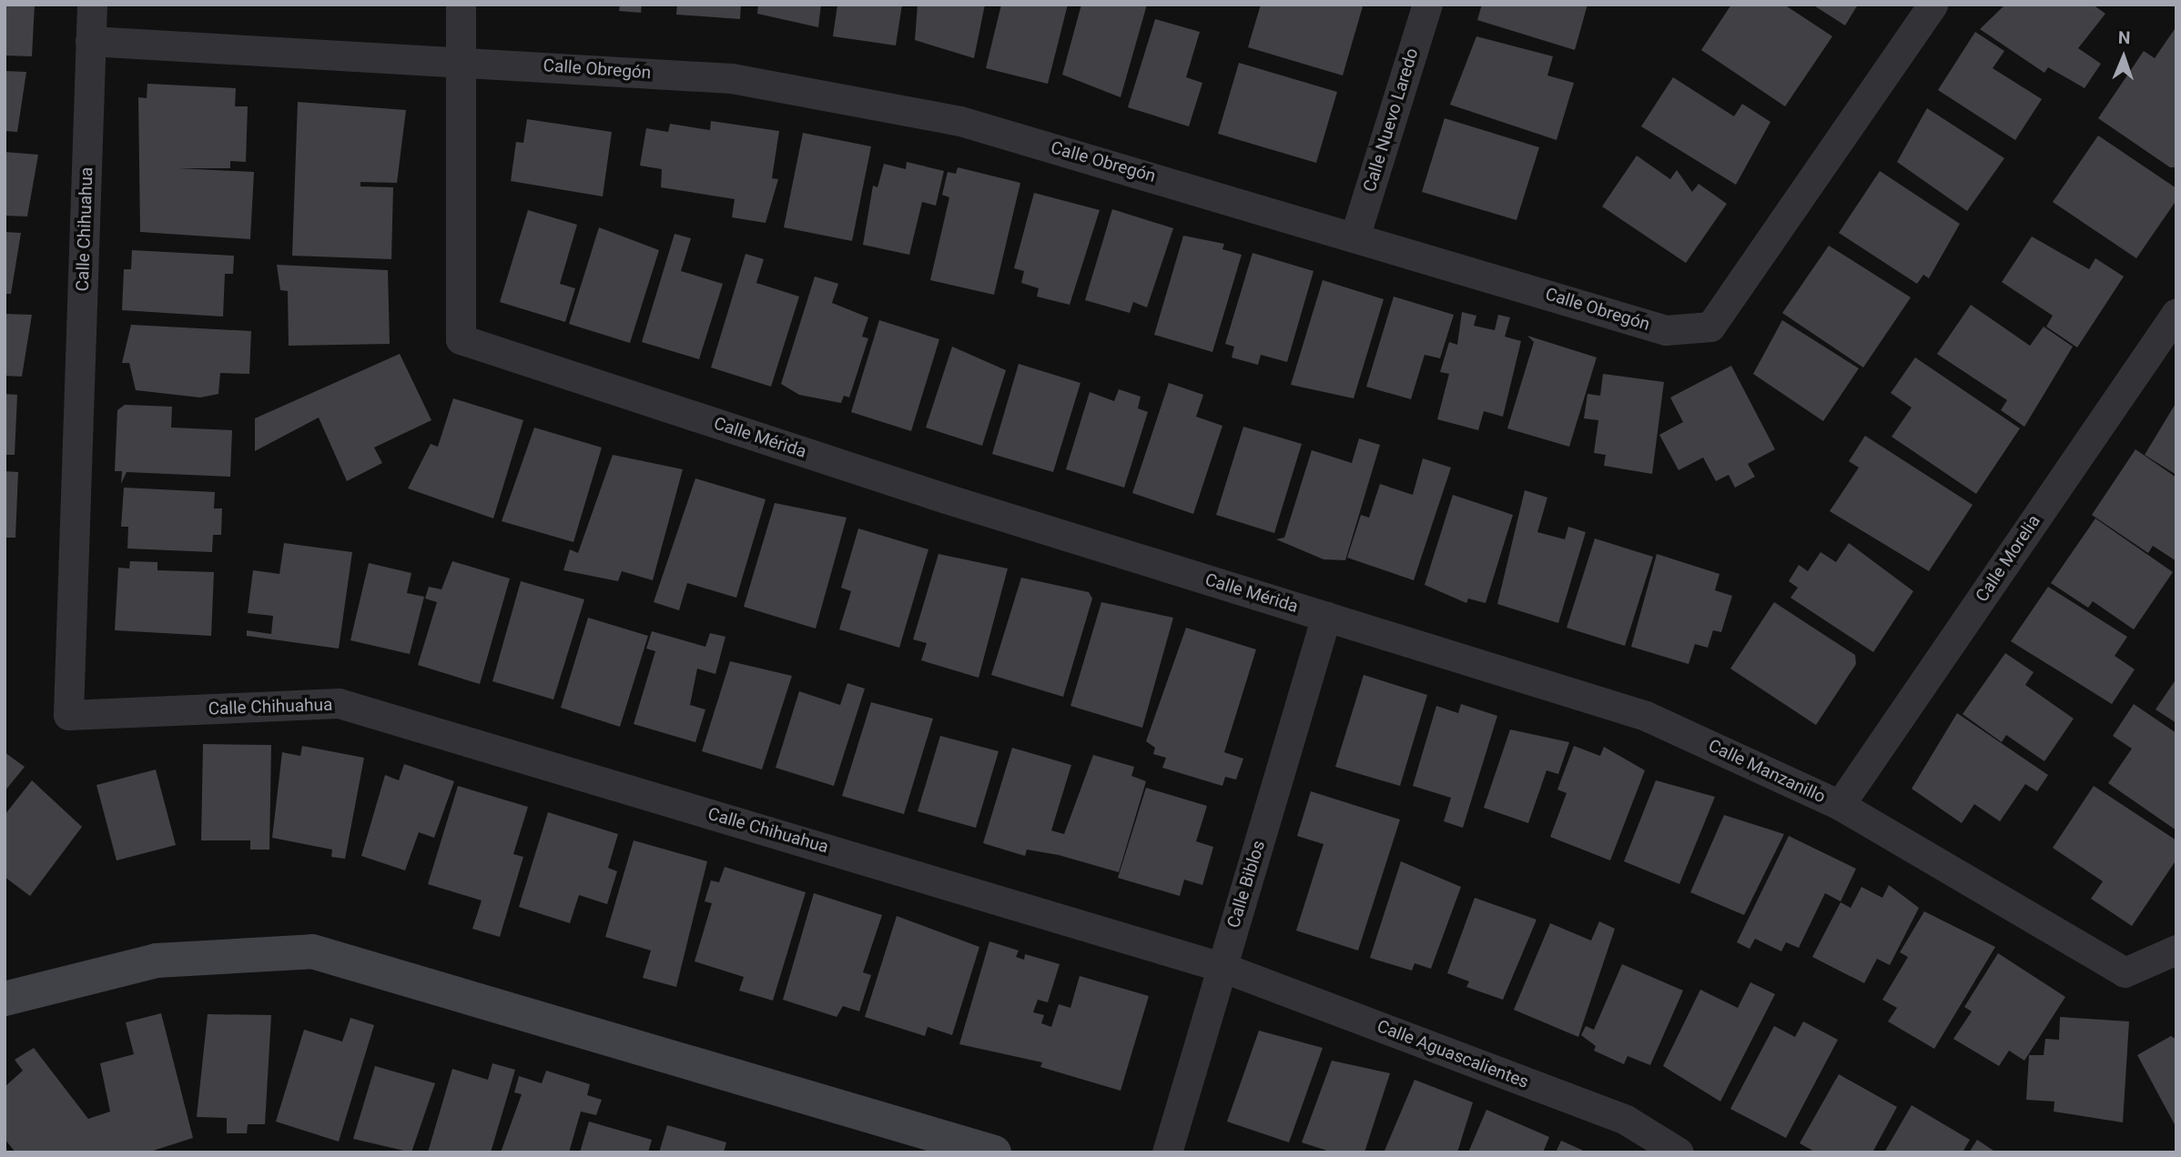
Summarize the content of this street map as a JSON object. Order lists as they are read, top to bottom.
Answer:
{
  "streets": {
    "street": [
      "Calle Obregón",
      "Calle Nuevo Laredo",
      "Calle Chihuahua",
      "Calle Mérida",
      "Calle Morelia",
      "Calle Manzanillo",
      "Calle Biblos",
      "Calle Aguascalientes"
    ]
  },
  "crossings": [
    ["Calle Obregón", "Calle Nuevo Laredo"],
    ["Calle Obregón", "Calle Chihuahua"],
    ["Calle Obregón", "Calle Mérida"],
    ["Calle Chihuahua", "Calle Biblos"],
    ["Calle Chihuahua", "Calle Aguascalientes"],
    ["Calle Mérida", "Calle Manzanillo"],
    ["Calle Mérida", "Calle Biblos"],
    ["Calle Morelia", "Calle Manzanillo"],
    ["Calle Manzanillo", "Calle Biblos"],
    ["Calle Biblos", "Calle Aguascalientes"]
  ],
  "north": "top"
}
